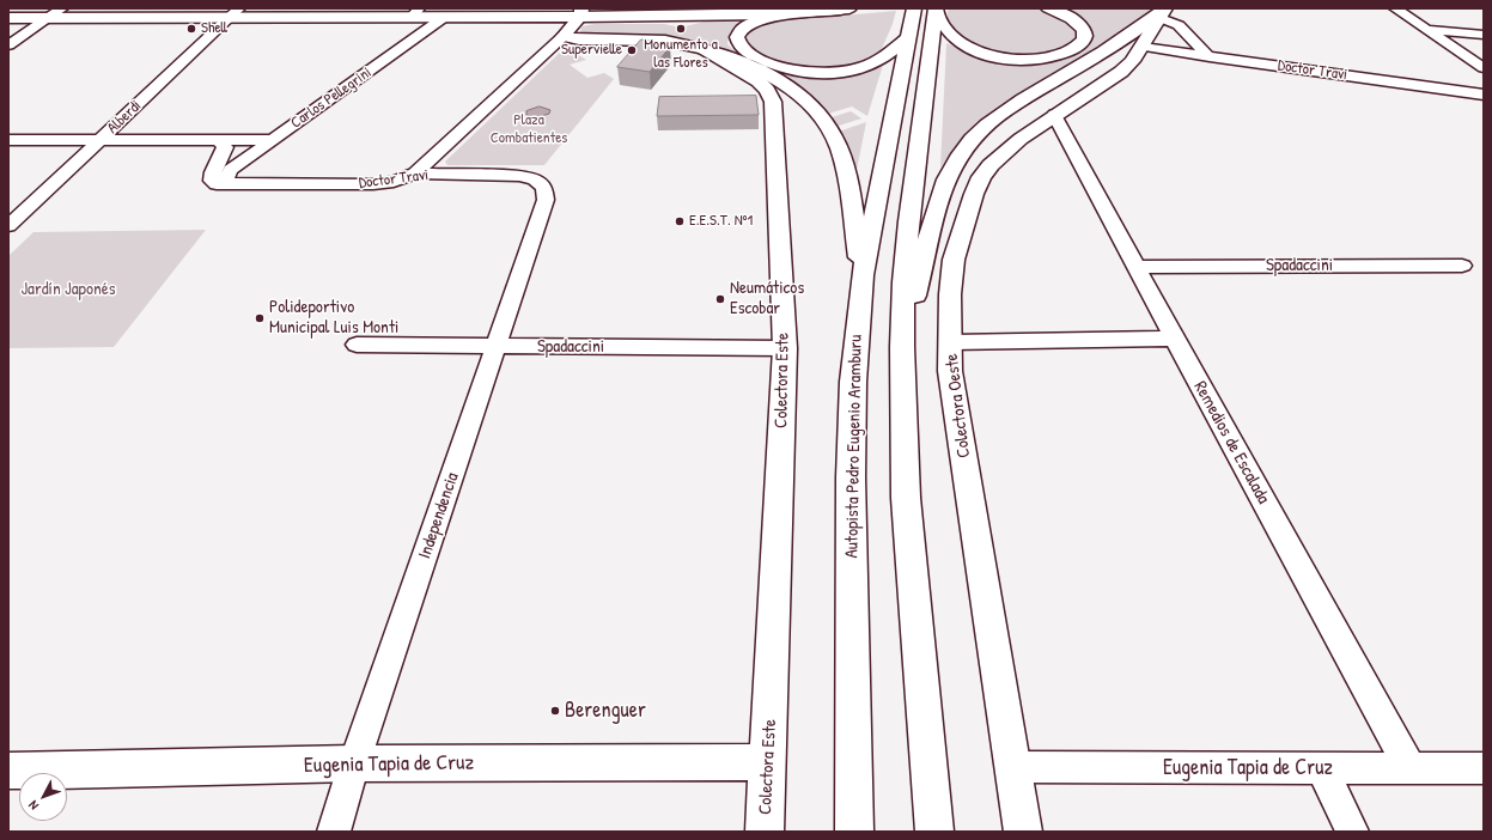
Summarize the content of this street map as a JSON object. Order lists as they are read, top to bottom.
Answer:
{
  "streets": {
    "main road": [
      "Colectora Este",
      "Colectora Oeste",
      "Autopista Pedro Eugenio Aramburu",
      "Eugenia Tapia de Cruz"
    ],
    "street": [
      "Doctor Travi",
      "Carlos Pellegrini",
      "Alberdi",
      "Spadaccini",
      "Remedios de Escalada",
      "Independencia"
    ]
  },
  "crossings": [
    ["Doctor Travi", "Carlos Pellegrini"],
    ["Doctor Travi", "Colectora Oeste"],
    ["Doctor Travi", "Independencia"],
    ["Spadaccini", "Colectora Este"],
    ["Spadaccini", "Remedios de Escalada"],
    ["Spadaccini", "Independencia"],
    ["Colectora Este", "Eugenia Tapia de Cruz"],
    ["Colectora Oeste", "Remedios de Escalada"],
    ["Colectora Oeste", "Eugenia Tapia de Cruz"],
    ["Remedios de Escalada", "Eugenia Tapia de Cruz"],
    ["Independencia", "Eugenia Tapia de Cruz"]
  ],
  "parks": ["Plaza Combatientes", "Jardín Japonés"],
  "places": [
    "Shell",
    "Monumento a las Flores",
    "Supervielle",
    "E.E.S.T. Nº1",
    "Neumáticos Escobar",
    "Polideportivo Municipal Luis Monti",
    "Berenguer"
  ],
  "north": "bottom left"
}
